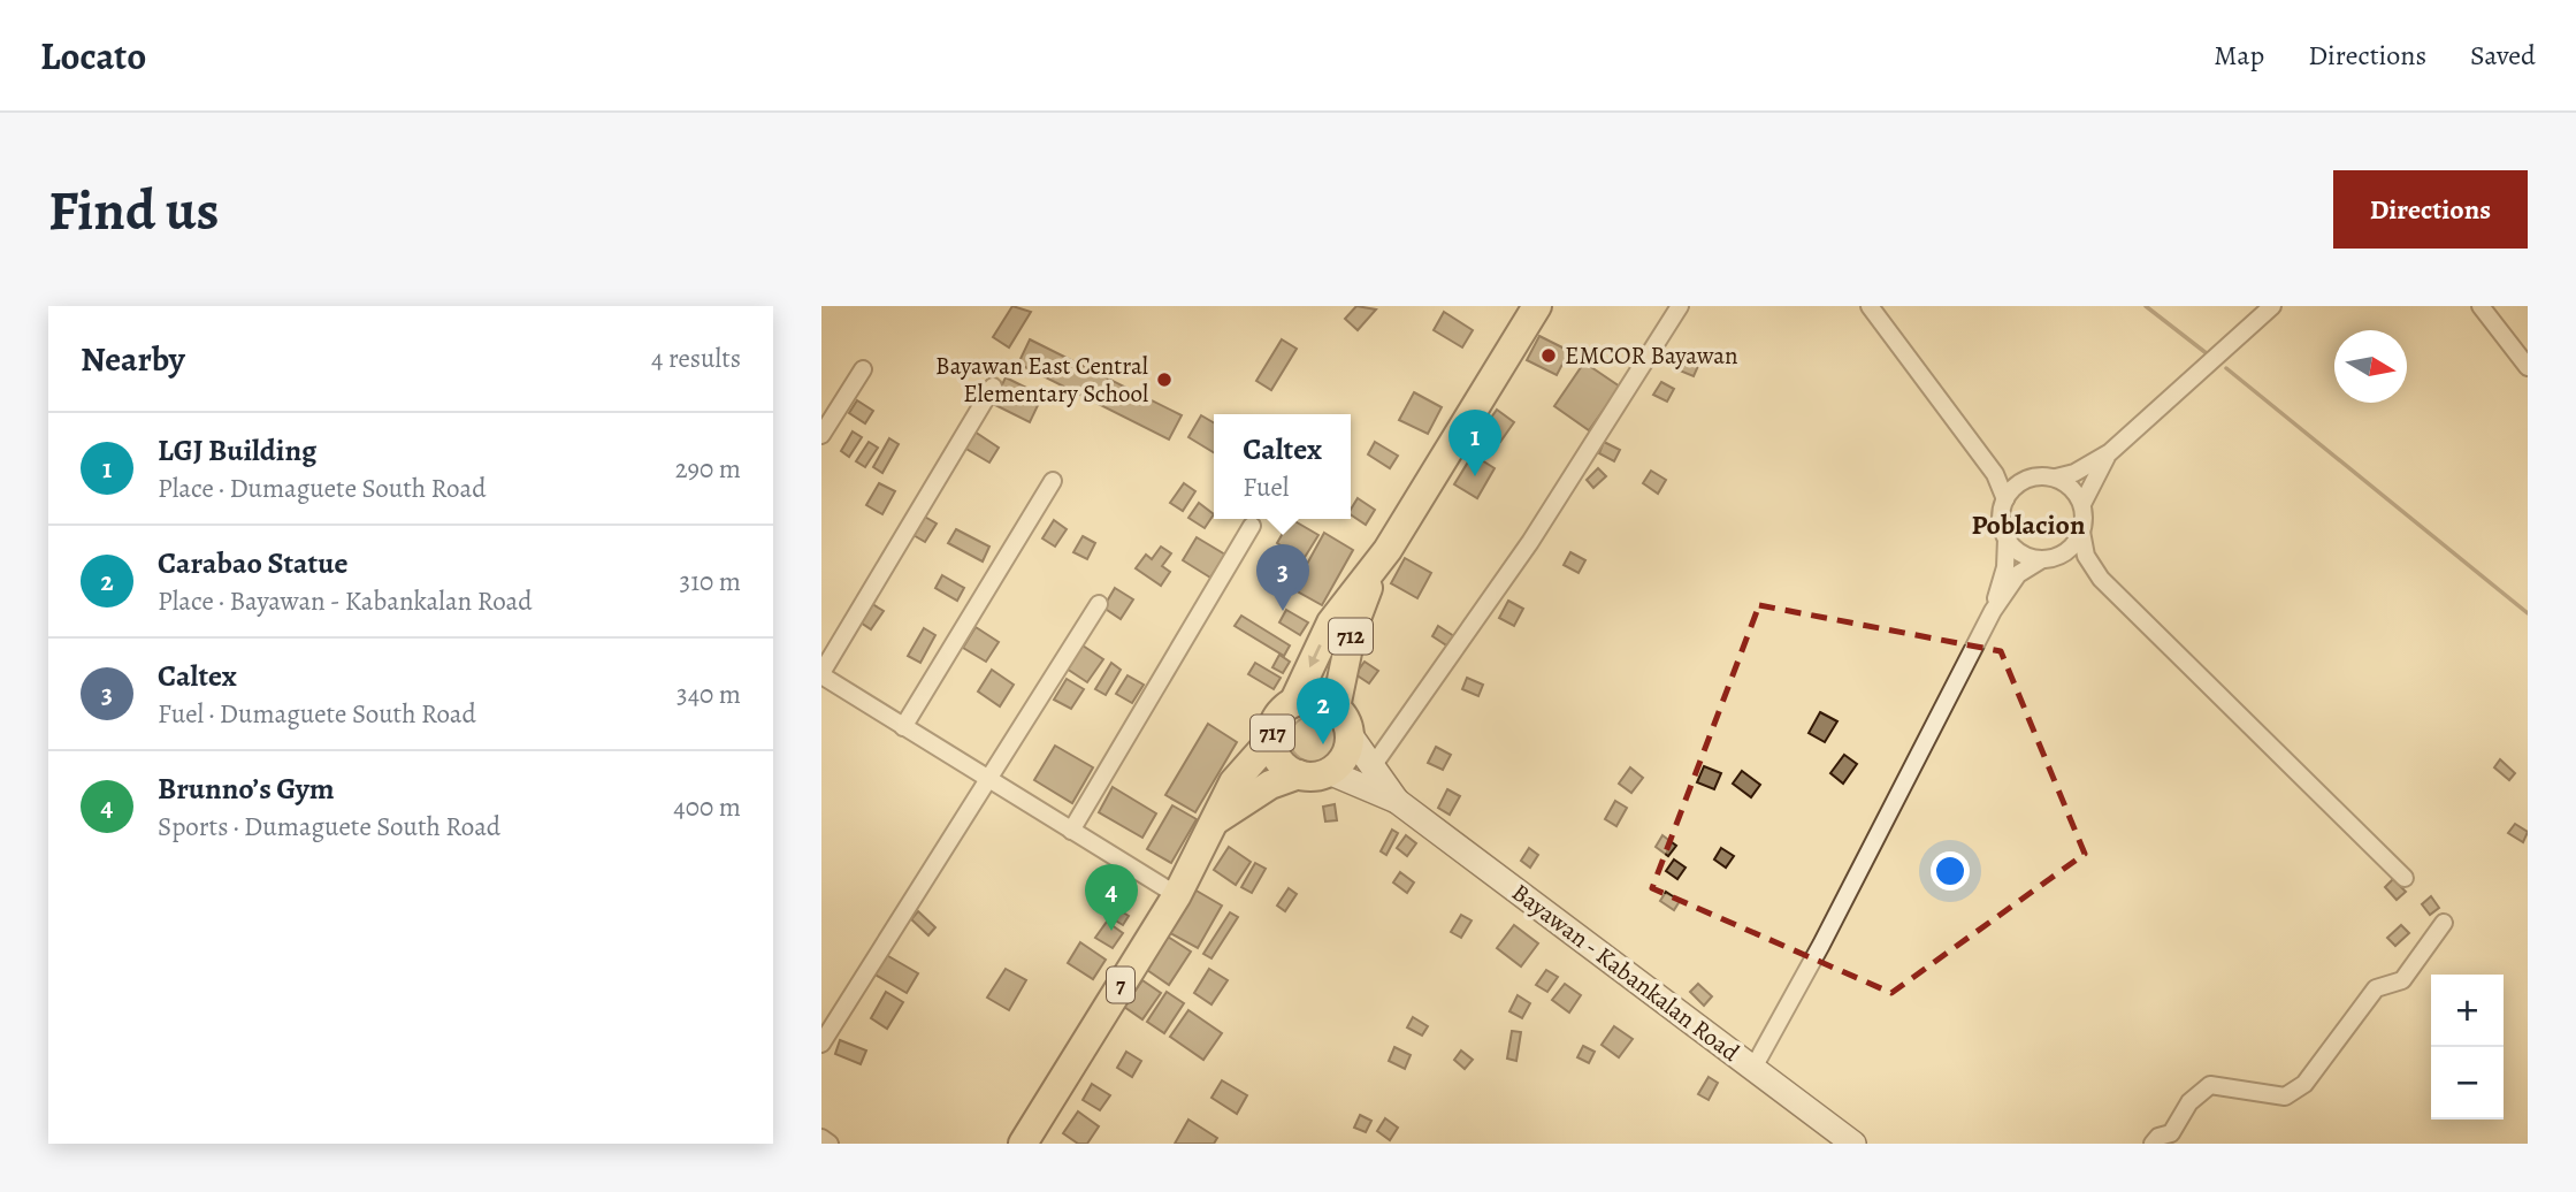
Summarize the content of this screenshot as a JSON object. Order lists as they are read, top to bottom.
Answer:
{
  "streets": {
    "highway": ["712", "717", "7"],
    "main road": ["Bayawan - Kabankalan Road"]
  },
  "crossings": [
    ["712", "717"],
    ["712", "Bayawan - Kabankalan Road"],
    ["712", "7"],
    ["717", "Bayawan - Kabankalan Road"],
    ["717", "7"],
    ["Bayawan - Kabankalan Road", "7"]
  ],
  "districts": ["Poblacion"],
  "places": ["EMCOR Bayawan", "Bayawan East Central Elementary School"],
  "north": "right",
  "page": {
    "header": "Locato",
    "nav": ["Map", "Directions", "Saved"],
    "buttons": "Directions",
    "title": "Find us",
    "heading": ["Nearby", "4 results"],
    "pins": [
      "1",
      "3",
      "2",
      "4"
    ],
    "list": [
      {
        "mark": "1",
        "name": "LGJ Building",
        "note": "Place · Dumaguete South Road",
        "value": "290 m"
      },
      {
        "mark": "2",
        "name": "Carabao Statue",
        "note": "Place · Bayawan - Kabankalan Road",
        "value": "310 m"
      },
      {
        "mark": "3",
        "name": "Caltex",
        "note": "Fuel · Dumaguete South Road",
        "value": "340 m"
      },
      {
        "mark": "4",
        "name": "Brunno’s Gym",
        "note": "Sports · Dumaguete South Road",
        "value": "400 m"
      }
    ],
    "popup": ["Caltex", "Fuel"],
    "map_buttons": ["+", "−"]
  }
}
